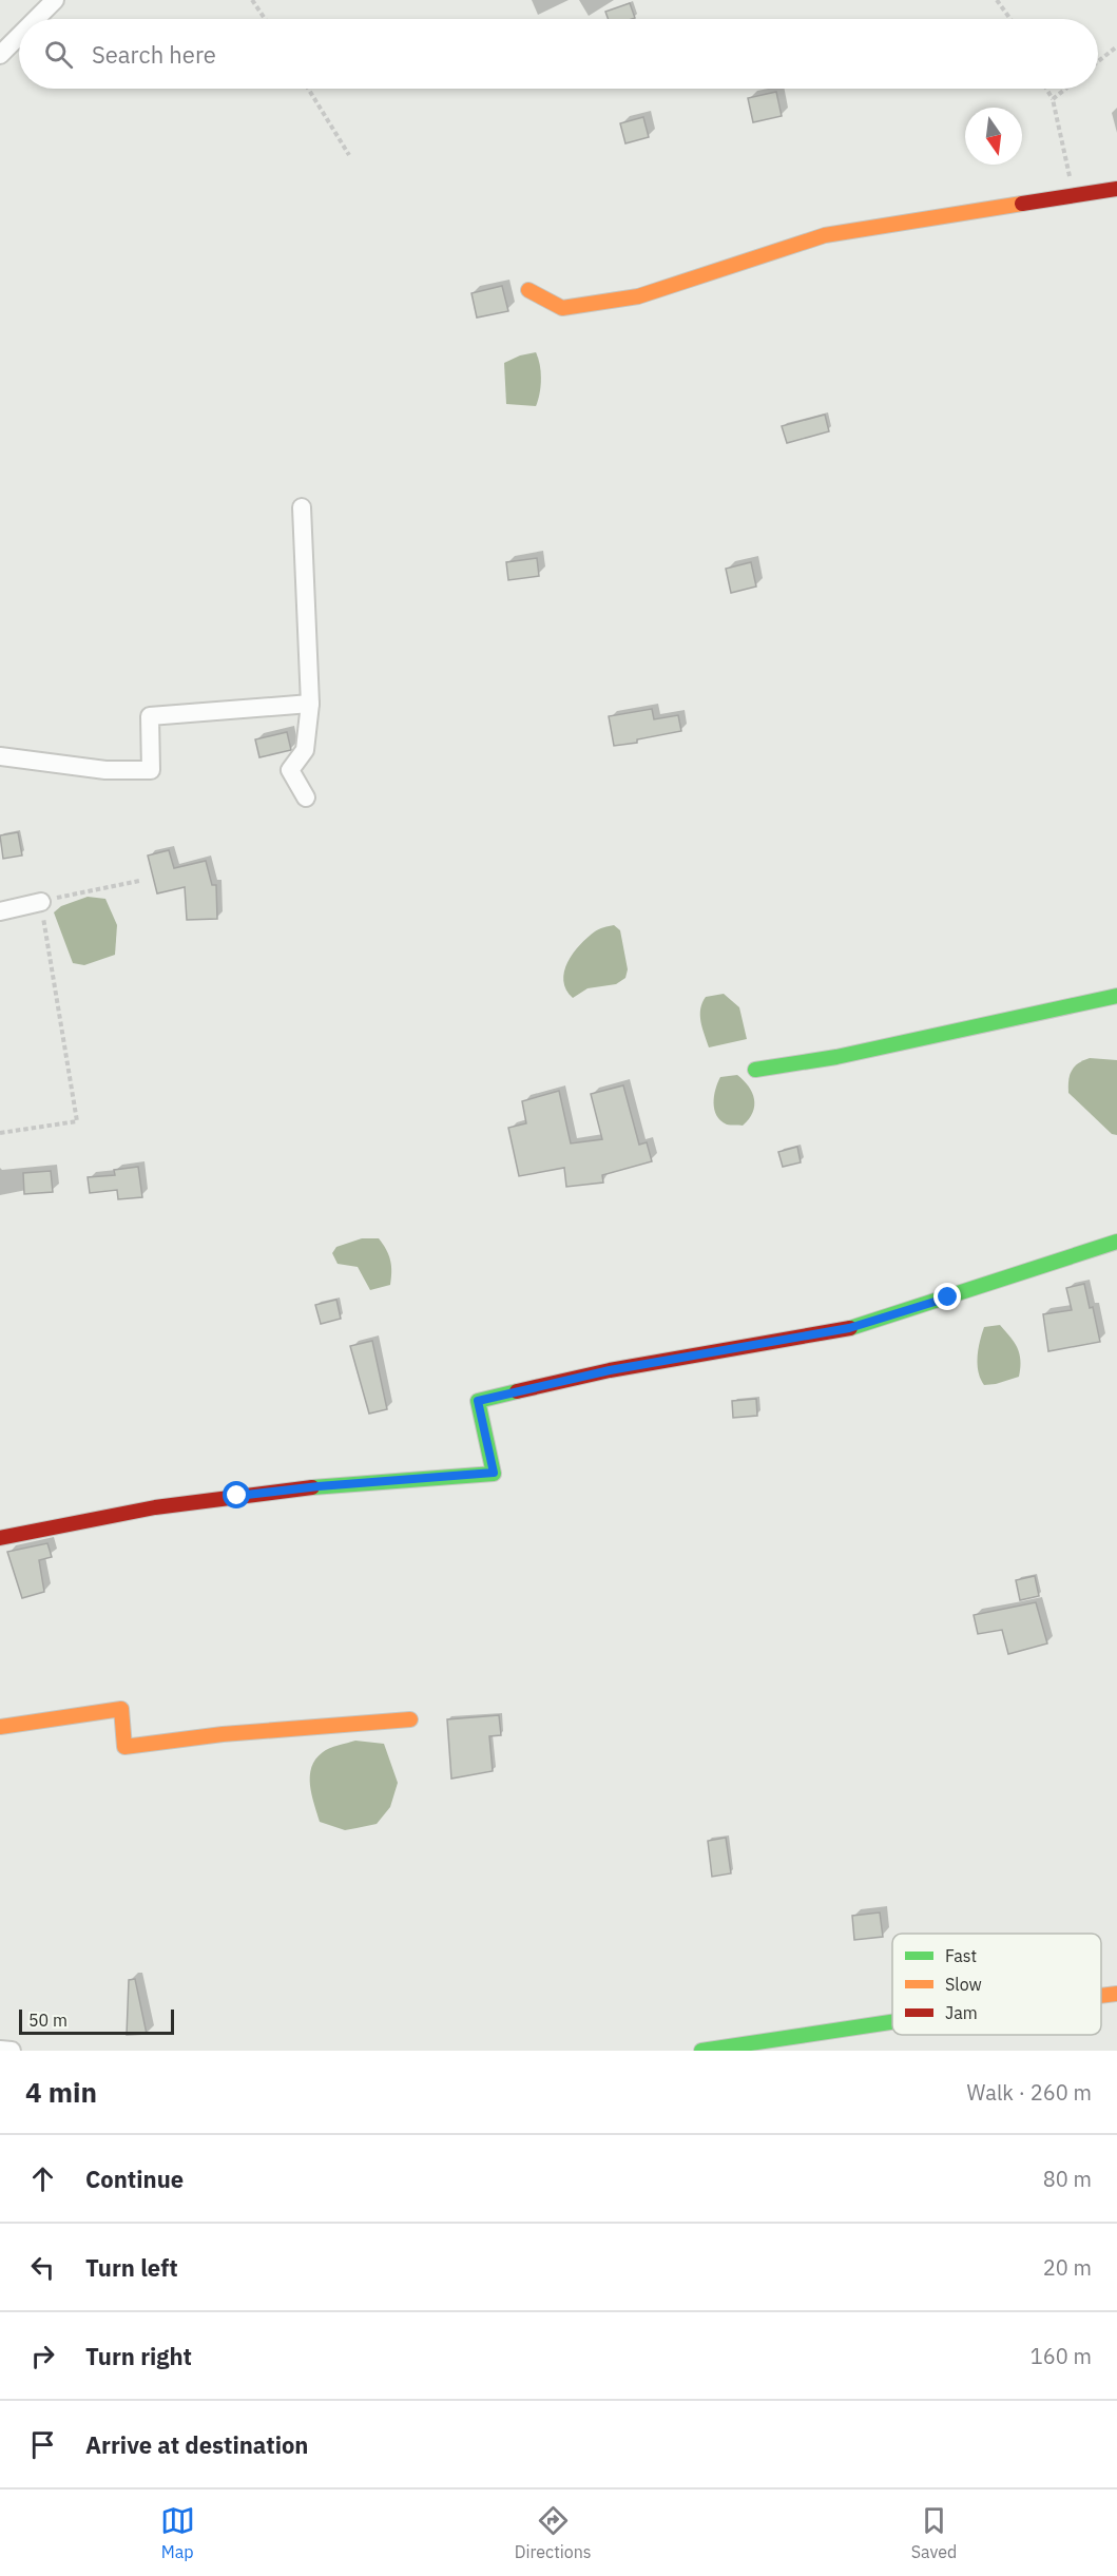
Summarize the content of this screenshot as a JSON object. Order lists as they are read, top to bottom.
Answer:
{
  "legend": ["Fast", "Slow", "Jam"],
  "scale_bar": "50 m",
  "north": "bottom",
  "page": {
    "search": "Search here",
    "scale": "50 m",
    "heading": ["4 min", "Walk · 260 m"],
    "list": [
      ["Continue", "80 m"],
      ["Turn left", "20 m"],
      ["Turn right", "160 m"],
      "Arrive at destination"
    ],
    "nav": ["Map", "Directions", "Saved"]
  }
}
